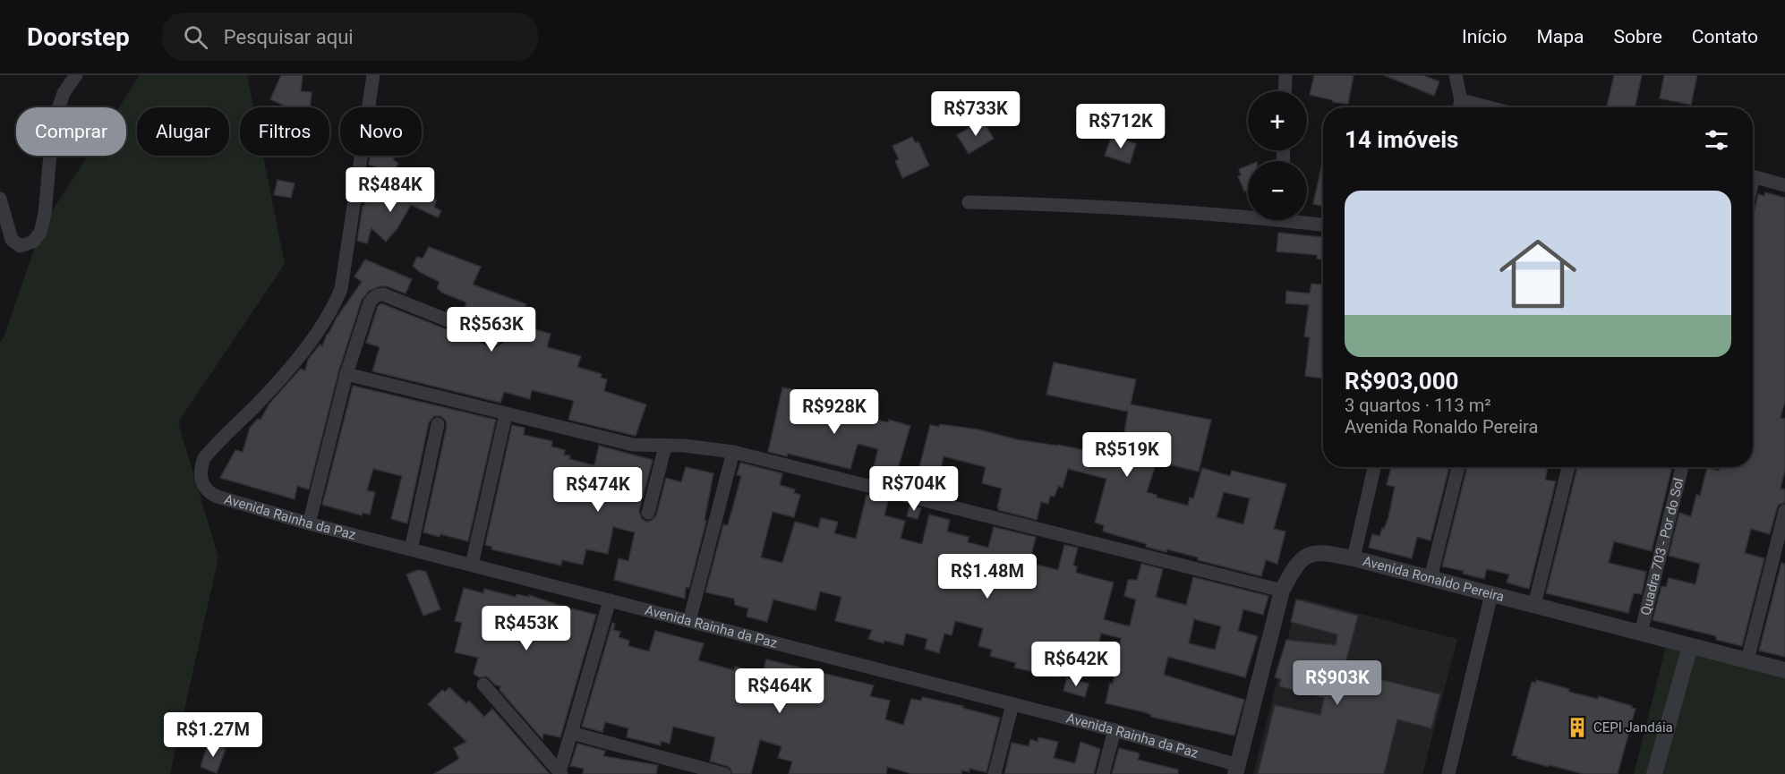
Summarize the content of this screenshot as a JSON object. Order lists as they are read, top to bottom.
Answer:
{
  "streets": {
    "street": ["Avenida Rainha da Paz", "Quadra 703 - Por do Sol", "Avenida Ronaldo Pereira"]
  },
  "crossings": [
    ["Avenida Rainha da Paz", "Avenida Ronaldo Pereira"],
    ["Quadra 703 - Por do Sol", "Avenida Ronaldo Pereira"]
  ],
  "places": {
    "building": ["CEPI Jandáia"]
  },
  "page": {
    "header": "Doorstep",
    "search": "Pesquisar aqui",
    "nav": [
      "Início",
      "Mapa",
      "Sobre",
      "Contato"
    ],
    "map_buttons": ["+", "−"],
    "price": [
      "R$733K",
      "R$712K",
      "R$484K",
      "R$563K",
      "R$928K",
      "R$519K",
      "R$704K",
      "R$474K",
      "R$1.48M",
      "R$453K",
      "R$642K",
      "R$903K",
      "R$464K",
      "R$1.27M"
    ],
    "chip": [
      "Comprar",
      "Alugar",
      "Filtros",
      "Novo"
    ],
    "heading": "14 imóveis",
    "list": [
      {
        "name": "R$903,000",
        "note": "3 quartos · 113 m² · Avenida Ronaldo Pereira"
      }
    ]
  }
}
